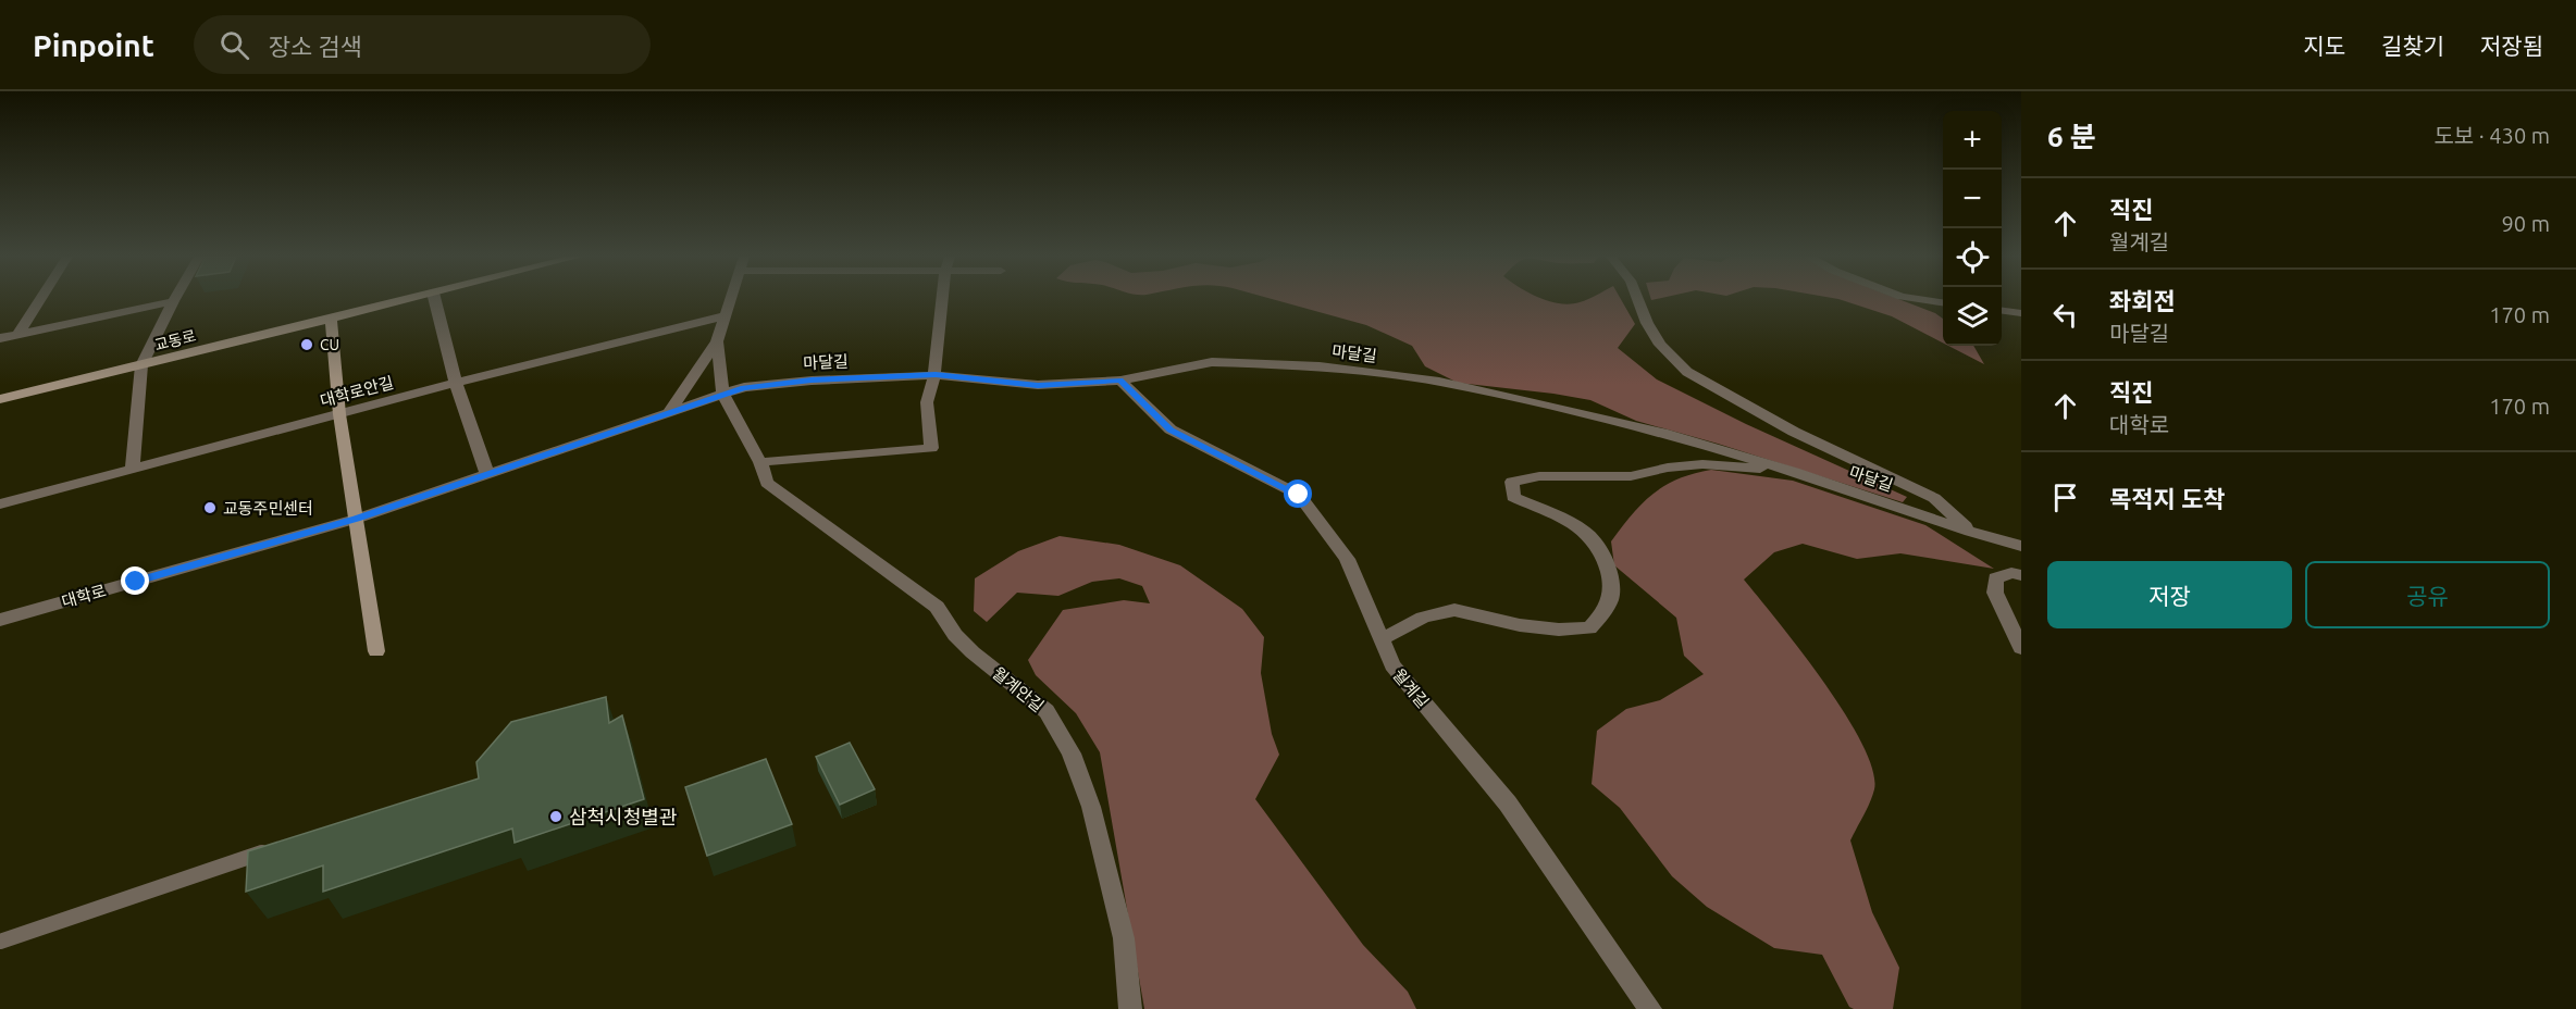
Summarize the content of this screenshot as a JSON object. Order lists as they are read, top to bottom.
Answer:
{
  "streets": {
    "street": [
      "교동로",
      "마달길",
      "대학로안길",
      "대학로",
      "월계길",
      "월계안길"
    ]
  },
  "crossings": [
    ["교동로", "대학로안길"],
    ["마달길", "대학로"],
    ["마달길", "월계길"],
    ["마달길", "월계안길"]
  ],
  "places": ["CU", "교동주민센터", "삼척시청별관"],
  "page": {
    "header": "Pinpoint",
    "search": "장소 검색",
    "nav": ["지도", "길찾기", "저장됨"],
    "heading": ["6 분", "도보 · 430 m"],
    "map_buttons": ["+", "−"],
    "list": [
      ["직진", "월계길", "90 m"],
      ["좌회전", "마달길", "170 m"],
      ["직진", "대학로", "170 m"],
      "목적지 도착"
    ],
    "buttons": ["저장", "공유"]
  }
}
